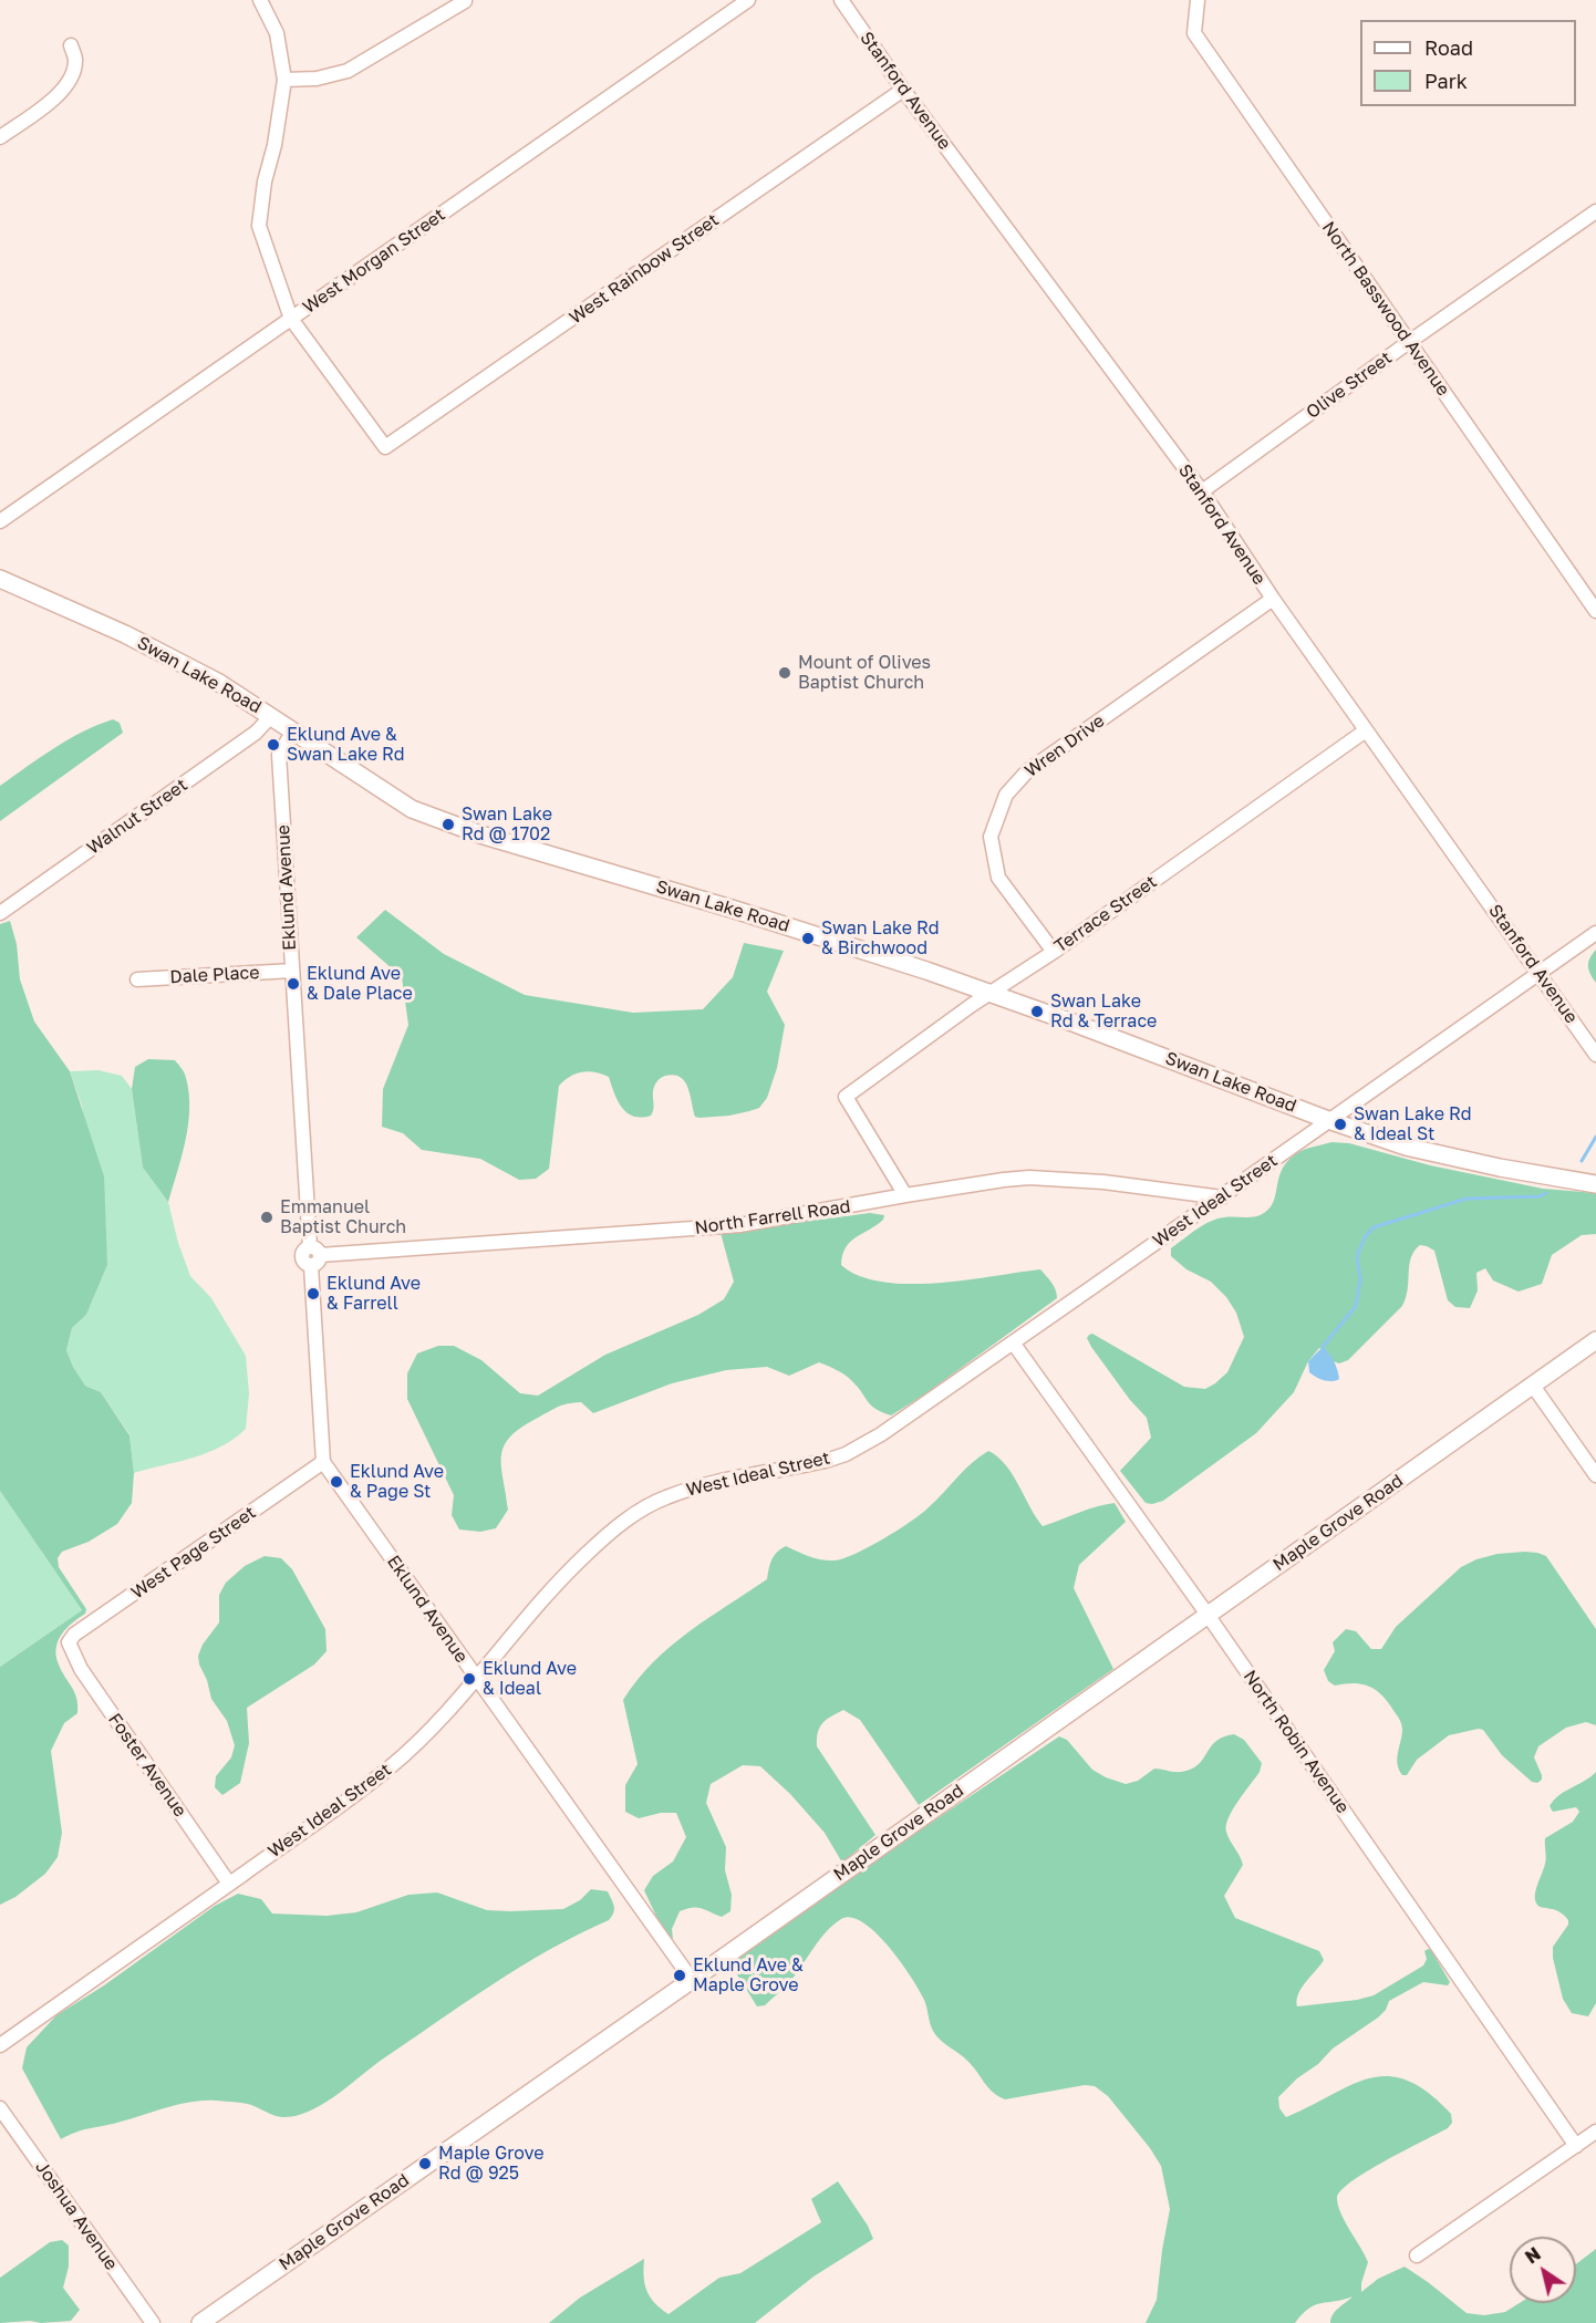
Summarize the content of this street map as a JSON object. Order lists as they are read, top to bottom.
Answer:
{
  "streets": {
    "street": [
      "Stanford Avenue",
      "West Morgan Street",
      "West Rainbow Street",
      "North Basswood Avenue",
      "Olive Street",
      "Swan Lake Road",
      "Wren Drive",
      "Walnut Street",
      "Eklund Avenue",
      "Terrace Street",
      "Dale Place",
      "West Ideal Street",
      "North Farrell Road",
      "Maple Grove Road",
      "West Page Street",
      "North Robin Avenue",
      "Foster Avenue",
      "Joshua Avenue"
    ]
  },
  "crossings": [
    ["Stanford Avenue", "West Rainbow Street"],
    ["Stanford Avenue", "Olive Street"],
    ["Stanford Avenue", "Wren Drive"],
    ["Stanford Avenue", "Terrace Street"],
    ["Stanford Avenue", "West Ideal Street"],
    ["West Morgan Street", "West Rainbow Street"],
    ["North Basswood Avenue", "Olive Street"],
    ["Swan Lake Road", "Walnut Street"],
    ["Swan Lake Road", "Eklund Avenue"],
    ["Swan Lake Road", "Terrace Street"],
    ["Swan Lake Road", "West Ideal Street"],
    ["Wren Drive", "Terrace Street"],
    ["Eklund Avenue", "Dale Place"],
    ["Eklund Avenue", "West Ideal Street"],
    ["Eklund Avenue", "North Farrell Road"],
    ["Eklund Avenue", "Maple Grove Road"],
    ["Eklund Avenue", "West Page Street"],
    ["Terrace Street", "North Farrell Road"],
    ["West Ideal Street", "North Farrell Road"],
    ["West Ideal Street", "North Robin Avenue"],
    ["West Ideal Street", "Foster Avenue"],
    ["Maple Grove Road", "North Robin Avenue"],
    ["West Page Street", "Foster Avenue"]
  ],
  "places": [
    "Mount of Olives Baptist Church",
    "Eklund Ave & Swan Lake Rd",
    "Swan Lake Rd @ 1702",
    "Swan Lake Rd & Birchwood",
    "Eklund Ave & Dale Place",
    "Swan Lake Rd & Terrace",
    "Swan Lake Rd & Ideal St",
    "Emmanuel Baptist Church",
    "Eklund Ave & Farrell",
    "Eklund Ave & Page St",
    "Eklund Ave & Ideal",
    "Eklund Ave & Maple Grove",
    "Maple Grove Rd @ 925"
  ],
  "legend": ["Road", "Park"],
  "north": "top left"
}
